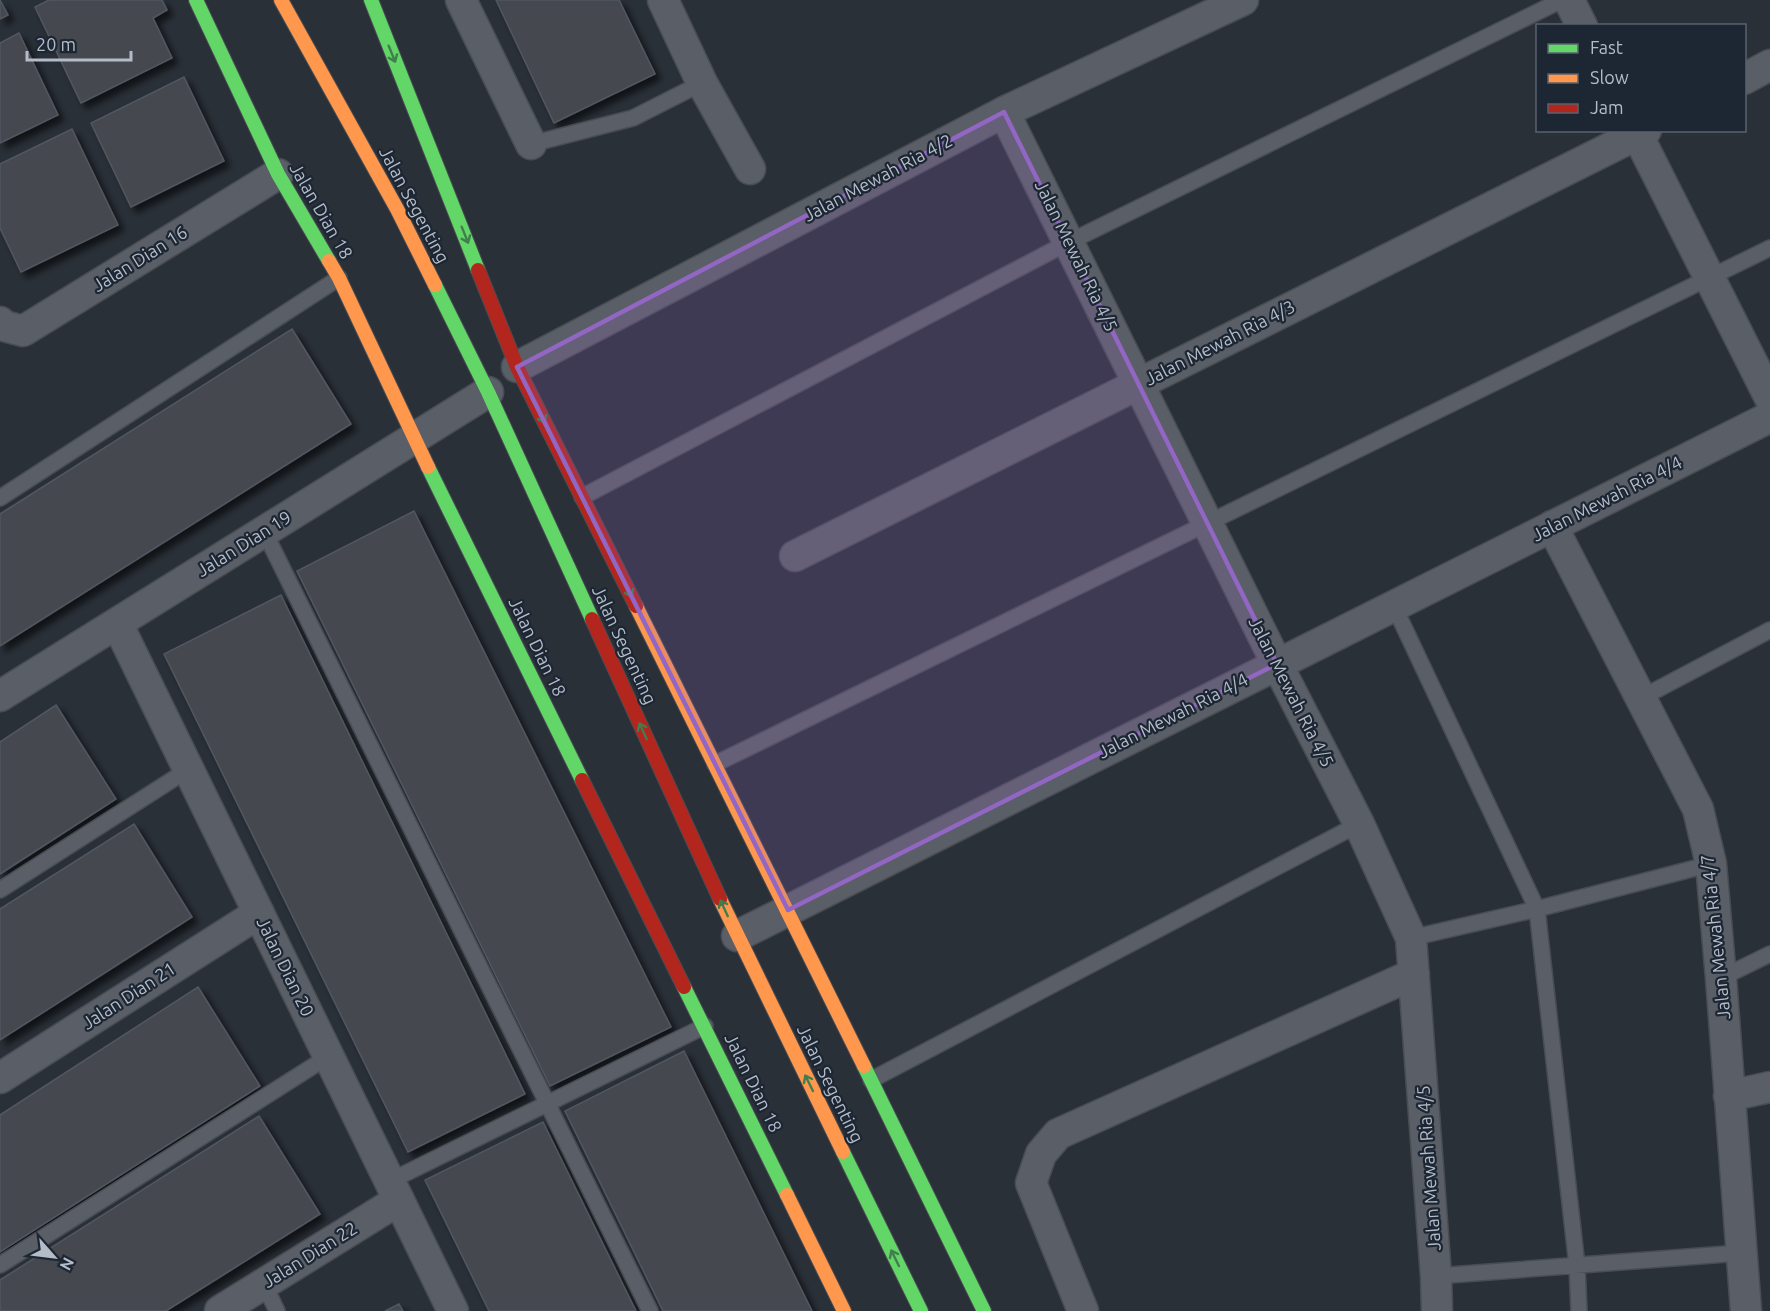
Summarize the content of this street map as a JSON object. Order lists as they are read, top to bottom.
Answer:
{
  "streets": {
    "street": [
      "Jalan Mewah Ria 4/2",
      "Jalan Segenting",
      "Jalan Dian 18",
      "Jalan Mewah Ria 4/5",
      "Jalan Dian 16",
      "Jalan Mewah Ria 4/3",
      "Jalan Mewah Ria 4/4",
      "Jalan Dian 19",
      "Jalan Mewah Ria 4/7",
      "Jalan Dian 20",
      "Jalan Dian 21",
      "Jalan Dian 22"
    ]
  },
  "crossings": [
    ["Jalan Mewah Ria 4/2", "Jalan Segenting"],
    ["Jalan Mewah Ria 4/2", "Jalan Mewah Ria 4/5"],
    ["Jalan Segenting", "Jalan Mewah Ria 4/4"],
    ["Jalan Segenting", "Jalan Dian 19"],
    ["Jalan Dian 18", "Jalan Dian 16"],
    ["Jalan Dian 18", "Jalan Dian 19"],
    ["Jalan Mewah Ria 4/5", "Jalan Mewah Ria 4/3"],
    ["Jalan Mewah Ria 4/5", "Jalan Mewah Ria 4/4"],
    ["Jalan Mewah Ria 4/4", "Jalan Mewah Ria 4/7"],
    ["Jalan Dian 19", "Jalan Dian 20"],
    ["Jalan Dian 20", "Jalan Dian 21"],
    ["Jalan Dian 20", "Jalan Dian 22"]
  ],
  "legend": ["Fast", "Slow", "Jam"],
  "scale_bar": "20 m",
  "north": "bottom right"
}
